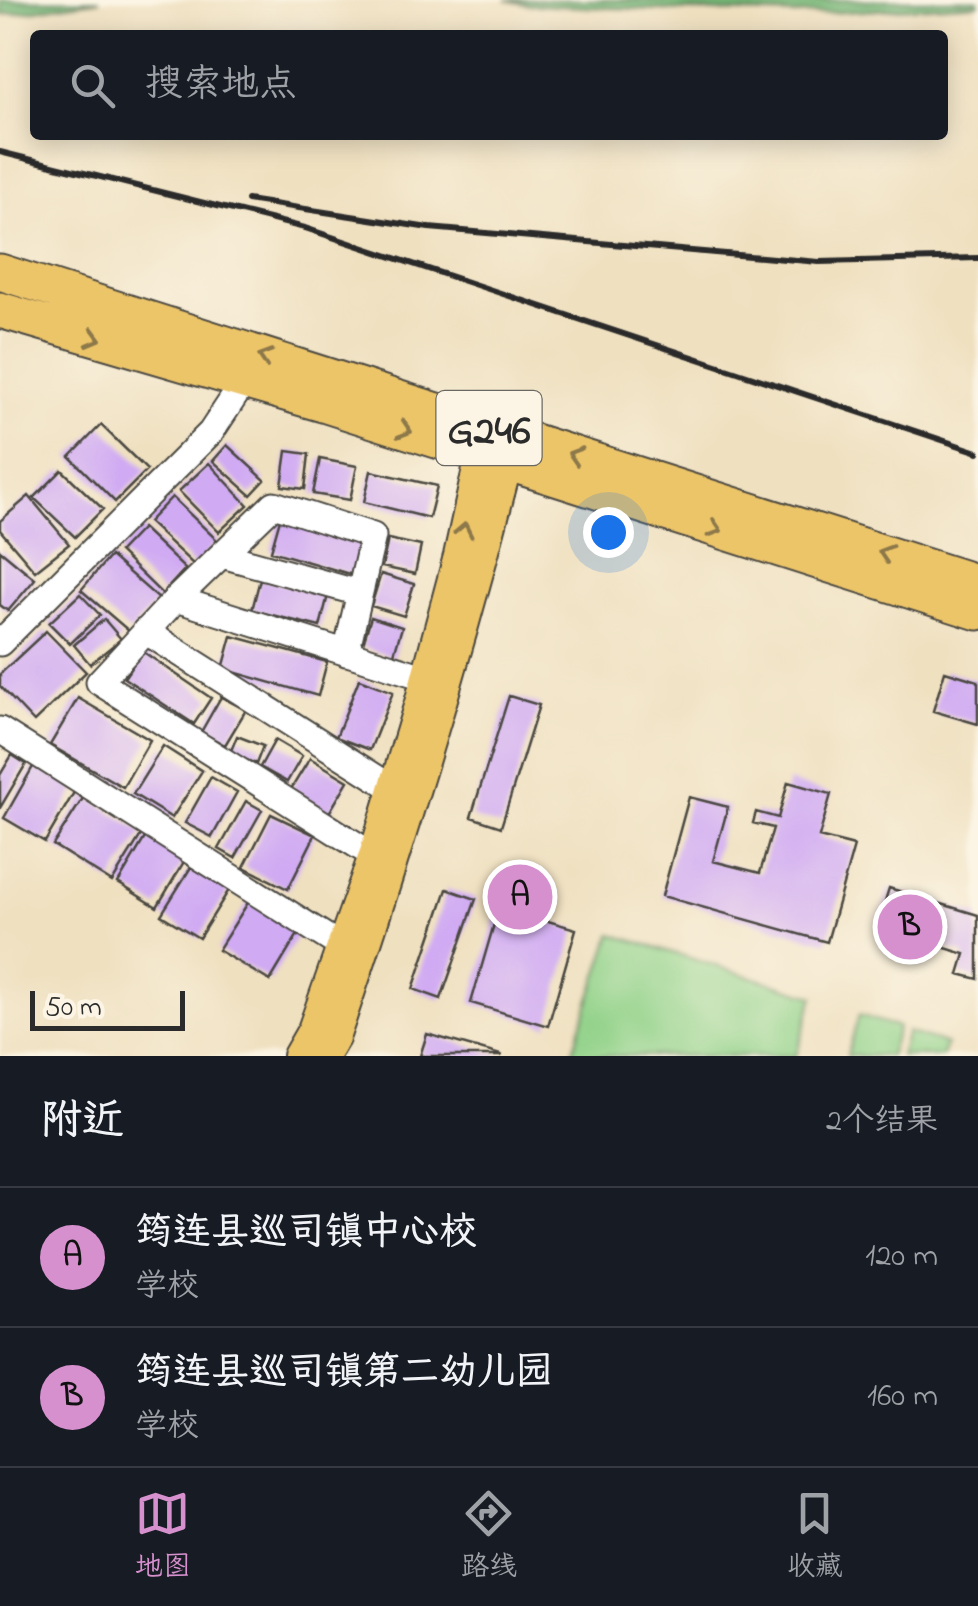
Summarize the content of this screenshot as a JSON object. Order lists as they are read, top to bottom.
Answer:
{
  "streets": {
    "highway": ["G246"]
  },
  "scale_bar": "50 m",
  "page": {
    "search": "搜索地点",
    "pins": ["A", "B"],
    "scale": "50 m",
    "heading": ["附近", "2个结果"],
    "list": [
      {
        "mark": "A",
        "name": "筠连县巡司镇中心校",
        "note": "学校",
        "value": "120 m"
      },
      {
        "mark": "B",
        "name": "筠连县巡司镇第二幼儿园",
        "note": "学校",
        "value": "160 m"
      }
    ],
    "nav": ["地图", "路线", "收藏"]
  }
}
